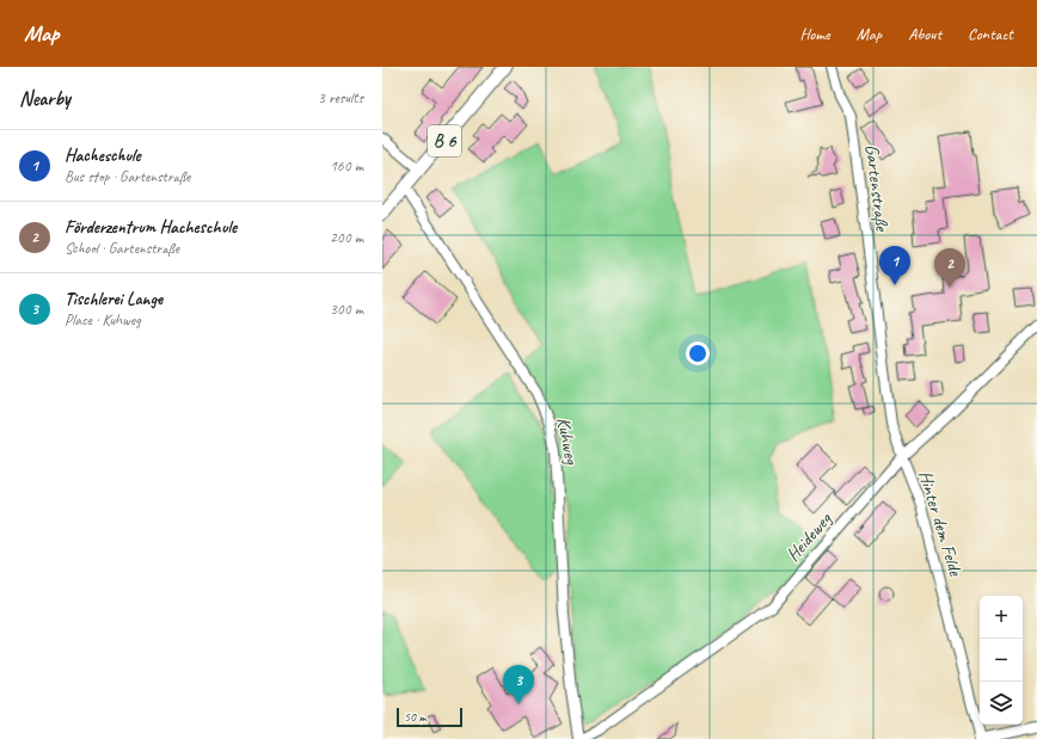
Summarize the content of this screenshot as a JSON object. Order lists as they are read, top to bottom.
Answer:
{
  "streets": {
    "main road": ["B 6"],
    "street": [
      "Gartenstraße",
      "Kuhweg",
      "Hinter dem Felde",
      "Heideweg"
    ]
  },
  "crossings": [
    ["B 6", "Kuhweg"],
    ["Gartenstraße", "Hinter dem Felde"],
    ["Gartenstraße", "Heideweg"],
    ["Kuhweg", "Heideweg"],
    ["Hinter dem Felde", "Heideweg"]
  ],
  "scale_bar": "50 m",
  "page": {
    "header": "Map",
    "nav": [
      "Home",
      "Map",
      "About",
      "Contact"
    ],
    "heading": ["Nearby", "3 results"],
    "list": [
      {
        "mark": "1",
        "name": "Hacheschule",
        "note": "Bus stop · Gartenstraße",
        "value": "160 m"
      },
      {
        "mark": "2",
        "name": "Förderzentrum Hacheschule",
        "note": "School · Gartenstraße",
        "value": "200 m"
      },
      {
        "mark": "3",
        "name": "Tischlerei Lange",
        "note": "Place · Kuhweg",
        "value": "300 m"
      }
    ],
    "pins": ["1", "2", "3"],
    "map_buttons": ["+", "−"],
    "scale": "50 m"
  }
}
